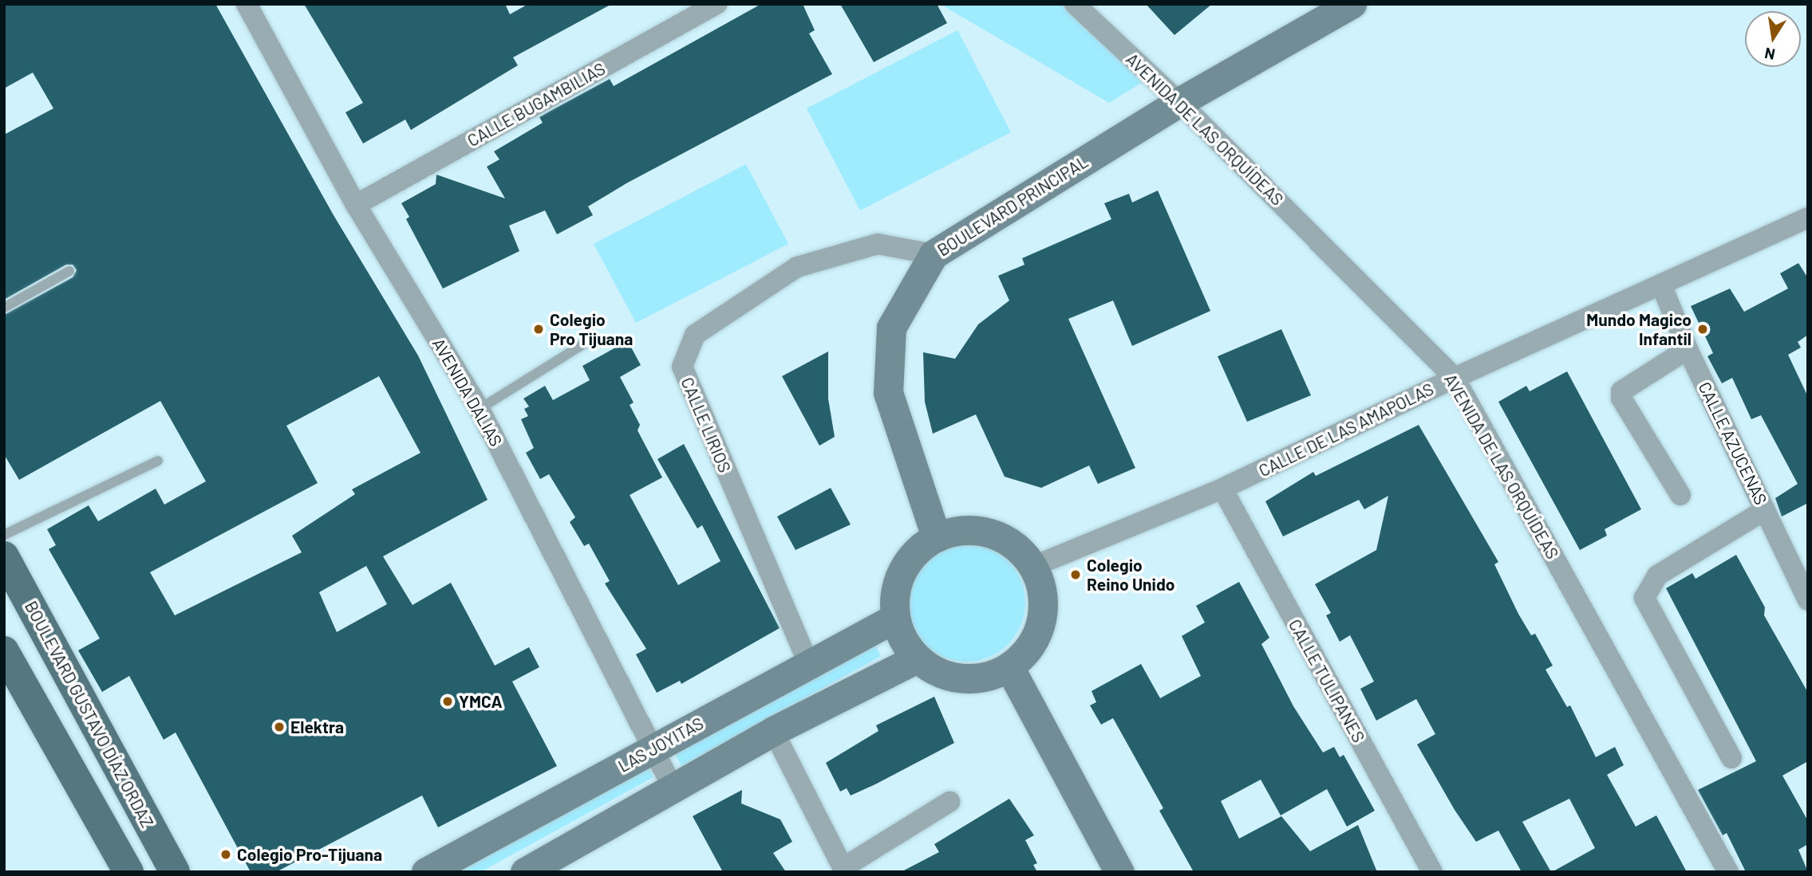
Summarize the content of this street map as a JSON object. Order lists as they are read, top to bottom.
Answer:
{
  "streets": {
    "main road": ["BOULEVARD PRINCIPAL", "BOULEVARD GUSTAVO DÍAZ ORDAZ", "LAS JOYITAS"],
    "street": [
      "CALLE BUGAMBILIAS",
      "AVENIDA DE LAS ORQUÍDEAS",
      "AVENIDA DALIAS",
      "CALLE LIRIOS",
      "CALLE DE LAS AMAPOLAS",
      "CALLE AZUCENAS",
      "CALLE TULIPANES"
    ]
  },
  "crossings": [
    ["CALLE BUGAMBILIAS", "AVENIDA DALIAS"],
    ["AVENIDA DE LAS ORQUÍDEAS", "BOULEVARD PRINCIPAL"],
    ["AVENIDA DE LAS ORQUÍDEAS", "CALLE DE LAS AMAPOLAS"],
    ["BOULEVARD PRINCIPAL", "CALLE LIRIOS"],
    ["BOULEVARD PRINCIPAL", "CALLE DE LAS AMAPOLAS"],
    ["BOULEVARD PRINCIPAL", "LAS JOYITAS"],
    ["AVENIDA DALIAS", "LAS JOYITAS"],
    ["CALLE LIRIOS", "LAS JOYITAS"],
    ["CALLE DE LAS AMAPOLAS", "CALLE AZUCENAS"],
    ["CALLE DE LAS AMAPOLAS", "CALLE TULIPANES"],
    ["CALLE DE LAS AMAPOLAS", "LAS JOYITAS"]
  ],
  "places": [
    "Colegio Pro Tijuana",
    "Mundo Magico Infantil",
    "Colegio Reino Unido",
    "YMCA",
    "Elektra",
    "Colegio Pro-Tijuana"
  ],
  "north": "bottom"
}
